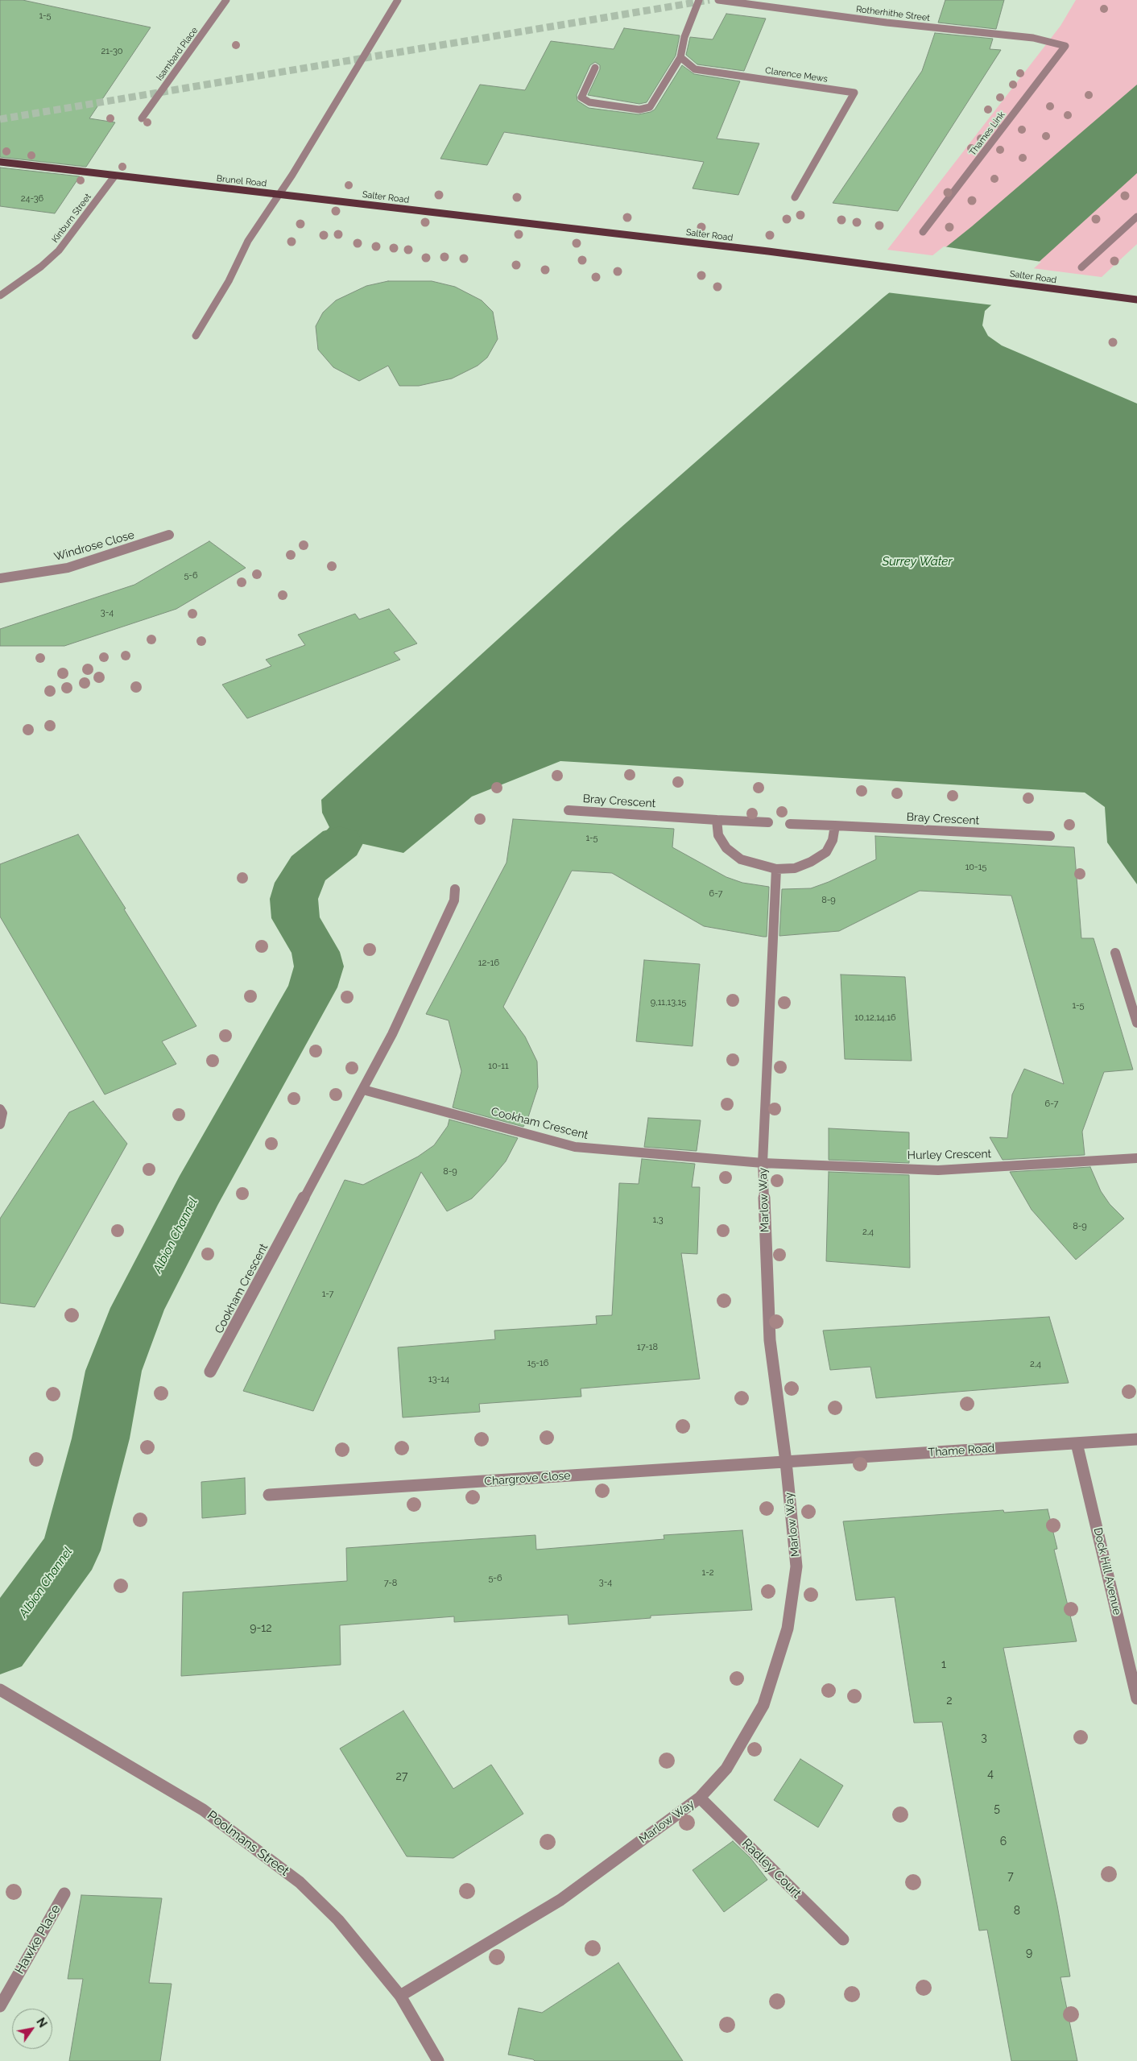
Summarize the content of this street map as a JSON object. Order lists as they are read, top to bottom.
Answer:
{
  "streets": {
    "main road": ["Brunel Road", "Salter Road"],
    "street": [
      "Rotherhithe Street",
      "Isambard Place",
      "Clarence Mews",
      "Thames Link",
      "Kinburn Street",
      "Windrose Close",
      "Bray Crescent",
      "Cookham Crescent",
      "Hurley Crescent",
      "Marlow Way",
      "Thame Road",
      "Chargrove Close",
      "Dock Hill Avenue",
      "Poolmans Street",
      "Radley Court",
      "Hawke Place"
    ]
  },
  "crossings": [
    ["Rotherhithe Street", "Thames Link"],
    ["Brunel Road", "Salter Road"],
    ["Brunel Road", "Kinburn Street"],
    ["Cookham Crescent", "Hurley Crescent"],
    ["Cookham Crescent", "Marlow Way"],
    ["Hurley Crescent", "Marlow Way"],
    ["Marlow Way", "Thame Road"],
    ["Marlow Way", "Chargrove Close"],
    ["Marlow Way", "Poolmans Street"],
    ["Marlow Way", "Radley Court"],
    ["Thame Road", "Chargrove Close"],
    ["Thame Road", "Dock Hill Avenue"]
  ],
  "water": ["Surrey Water", "Albion Channel"],
  "house_numbers": [
    "1-5",
    "21-30",
    "24-36",
    "5-6",
    "3-4",
    "1-5",
    "10-15",
    "6-7",
    "8-9",
    "12-16",
    "9,11,13,15",
    "1-5",
    "10,12,14,16",
    "10-11",
    "6-7",
    "8-9",
    "1,3",
    "8-9",
    "2,4",
    "1-7",
    "17-18",
    "15-16",
    "2,4",
    "13-14",
    "1-2",
    "5-6",
    "3-4",
    "7-8",
    "9-12",
    "1",
    "2",
    "3",
    "4",
    "27",
    "5",
    "6",
    "7",
    "8",
    "9"
  ],
  "north": "top right"
}
